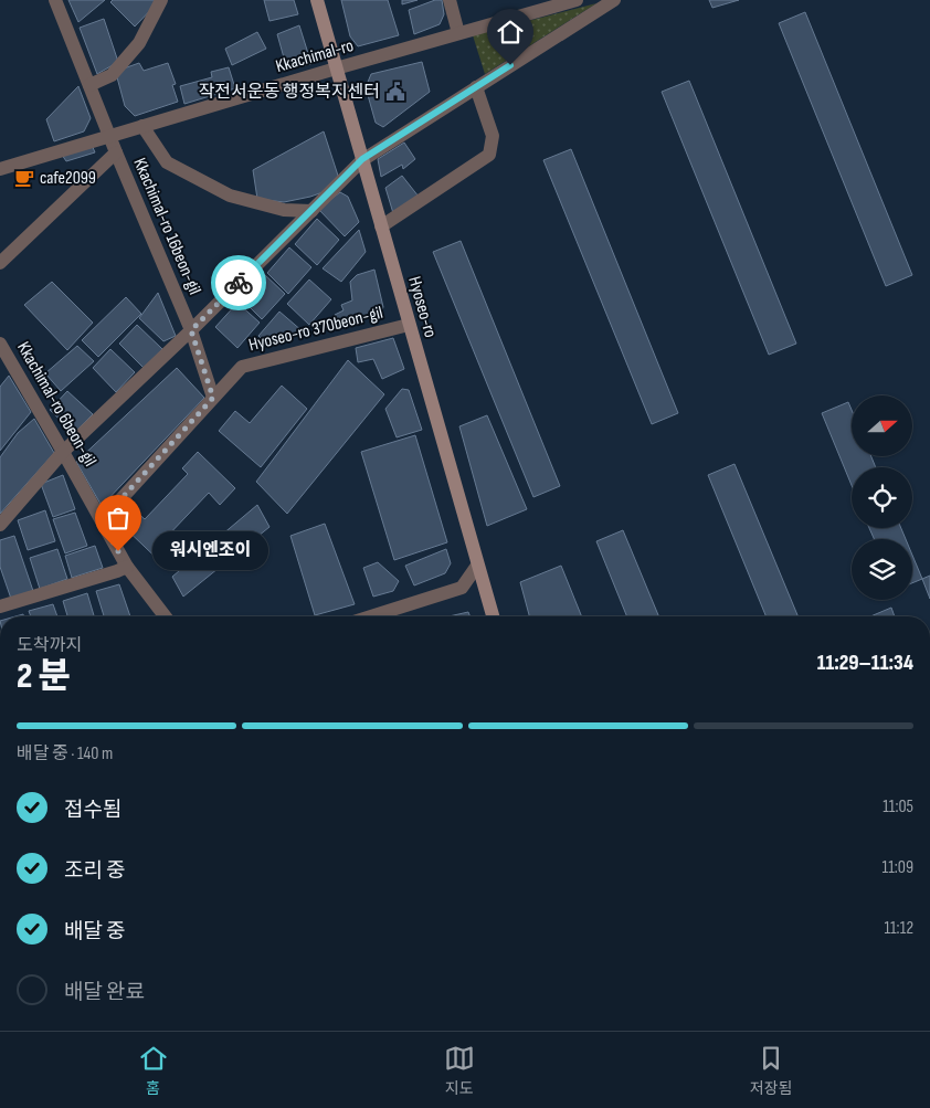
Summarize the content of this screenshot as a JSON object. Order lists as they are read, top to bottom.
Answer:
{
  "streets": {
    "street": [
      "Kkachimal-ro",
      "Kkachimal-ro 16beon-gil",
      "Hyoseo-ro",
      "Hyoseo-ro 370beon-gil",
      "Kkachimal-ro 6beon-gil"
    ]
  },
  "crossings": [
    ["Kkachimal-ro", "Kkachimal-ro 16beon-gil"],
    ["Kkachimal-ro", "Hyoseo-ro"],
    ["Kkachimal-ro 16beon-gil", "Hyoseo-ro 370beon-gil"],
    ["Hyoseo-ro", "Hyoseo-ro 370beon-gil"],
    ["Hyoseo-ro 370beon-gil", "Kkachimal-ro 6beon-gil"]
  ],
  "places": {
    "public building": ["작전서운동 행정복지센터"],
    "cafe": ["cafe2099"],
    "other": ["워시엔조이"]
  },
  "north": "right",
  "page": {
    "bubble": "워시엔조이",
    "heading": ["2 분", "도착까지", "11:29–11:34"],
    "bar": "배달 중 · 140 m",
    "list": [
      ["접수됨", "11:05"],
      ["조리 중", "11:09"],
      ["배달 중", "11:12"],
      "배달 완료"
    ],
    "tabs": ["홈", "지도", "저장됨"]
  }
}
